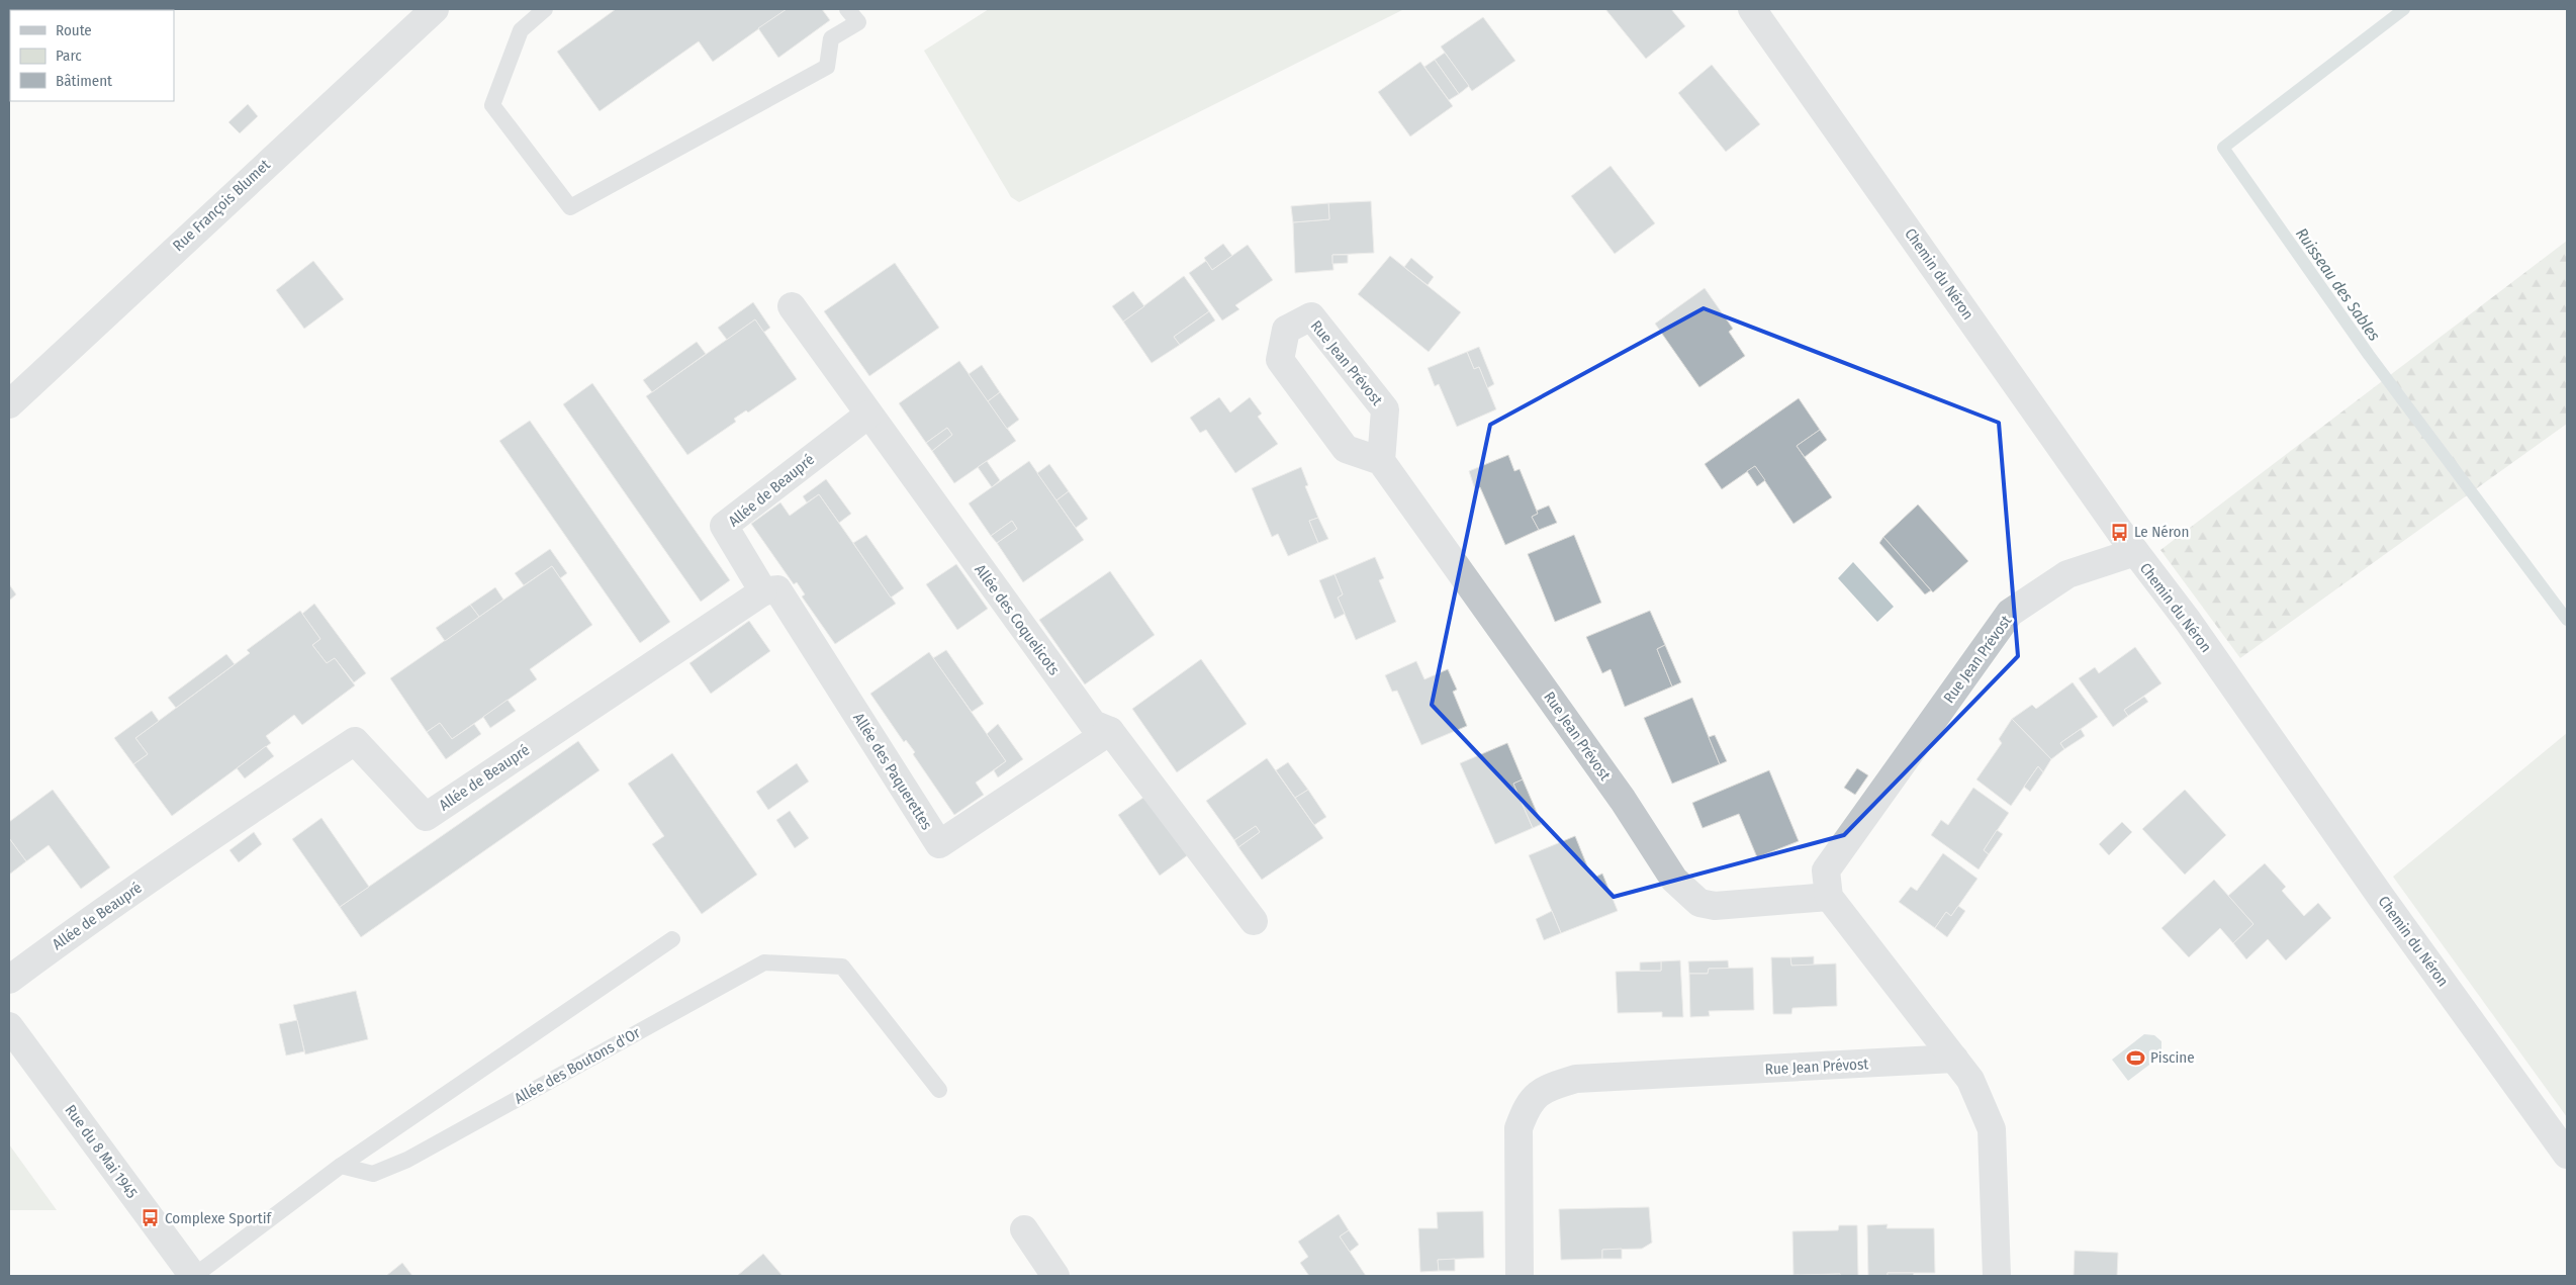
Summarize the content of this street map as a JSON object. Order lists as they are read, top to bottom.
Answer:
{
  "streets": {
    "street": [
      "Rue François Blumet",
      "Chemin du Néron",
      "Rue Jean Prévost",
      "Allée de Beaupré",
      "Allée des Coquelicots",
      "Allée des Paquerettes",
      "Rue du 8 Mai 1945"
    ],
    "lane": ["Allée des Boutons d'Or"]
  },
  "crossings": [
    ["Chemin du Néron", "Rue Jean Prévost"],
    ["Allée de Beaupré", "Allée des Coquelicots"],
    ["Allée de Beaupré", "Allée des Paquerettes"],
    ["Allée des Coquelicots", "Allée des Paquerettes"]
  ],
  "water": ["Ruisseau des Sables"],
  "places": {
    "bus stop": ["Le Néron", "Complexe Sportif"],
    "sports": ["Piscine"]
  },
  "legend": ["Route", "Parc", "Bâtiment"]
}
